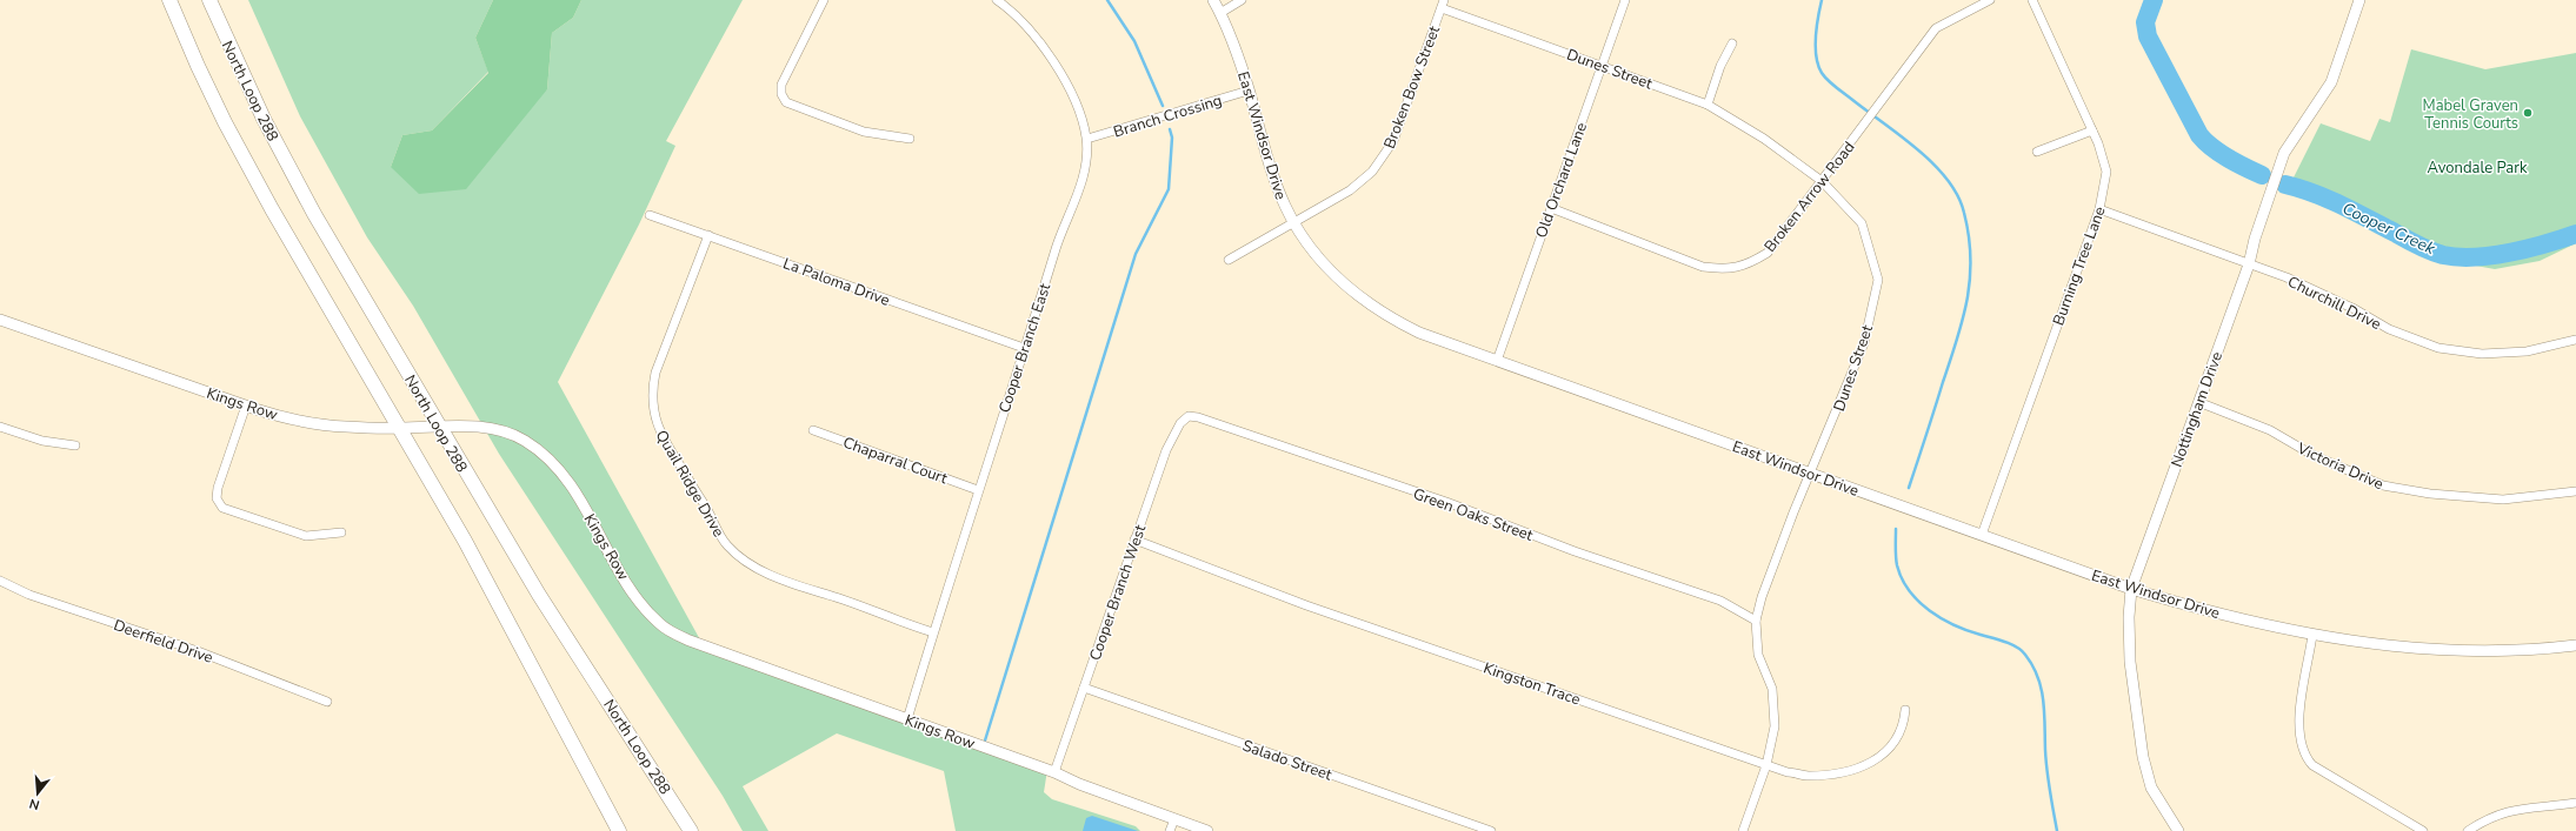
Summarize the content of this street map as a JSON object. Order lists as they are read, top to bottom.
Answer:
{
  "streets": {
    "highway": ["North Loop 288"],
    "street": [
      "Dunes Street",
      "Broken Bow Street",
      "Branch Crossing",
      "East Windsor Drive",
      "Old Orchard Lane",
      "Broken Arrow Road",
      "Burning Tree Lane",
      "La Paloma Drive",
      "Churchill Drive",
      "Cooper Branch East",
      "Kings Row",
      "Nottingham Drive",
      "Chaparral Court",
      "Victoria Drive",
      "Quail Ridge Drive",
      "Green Oaks Street",
      "Cooper Branch West",
      "Deerfield Drive",
      "Kingston Trace",
      "Salado Street"
    ]
  },
  "crossings": [
    ["Dunes Street", "Broken Bow Street"],
    ["Dunes Street", "East Windsor Drive"],
    ["Dunes Street", "Old Orchard Lane"],
    ["Dunes Street", "Broken Arrow Road"],
    ["Dunes Street", "Green Oaks Street"],
    ["Dunes Street", "Kingston Trace"],
    ["Broken Bow Street", "East Windsor Drive"],
    ["North Loop 288", "Kings Row"],
    ["Branch Crossing", "East Windsor Drive"],
    ["Branch Crossing", "Cooper Branch East"],
    ["East Windsor Drive", "Old Orchard Lane"],
    ["East Windsor Drive", "Burning Tree Lane"],
    ["East Windsor Drive", "Nottingham Drive"],
    ["Old Orchard Lane", "Broken Arrow Road"],
    ["Burning Tree Lane", "Churchill Drive"],
    ["La Paloma Drive", "Cooper Branch East"],
    ["La Paloma Drive", "Quail Ridge Drive"],
    ["Churchill Drive", "Nottingham Drive"],
    ["Cooper Branch East", "Kings Row"],
    ["Cooper Branch East", "Chaparral Court"],
    ["Cooper Branch East", "Quail Ridge Drive"],
    ["Kings Row", "Cooper Branch West"],
    ["Nottingham Drive", "Victoria Drive"],
    ["Green Oaks Street", "Cooper Branch West"],
    ["Cooper Branch West", "Kingston Trace"],
    ["Cooper Branch West", "Salado Street"]
  ],
  "water": ["Cooper Creek"],
  "parks": ["Avondale Park"],
  "places": ["Mabel Graven Tennis Courts"],
  "north": "bottom"
}
